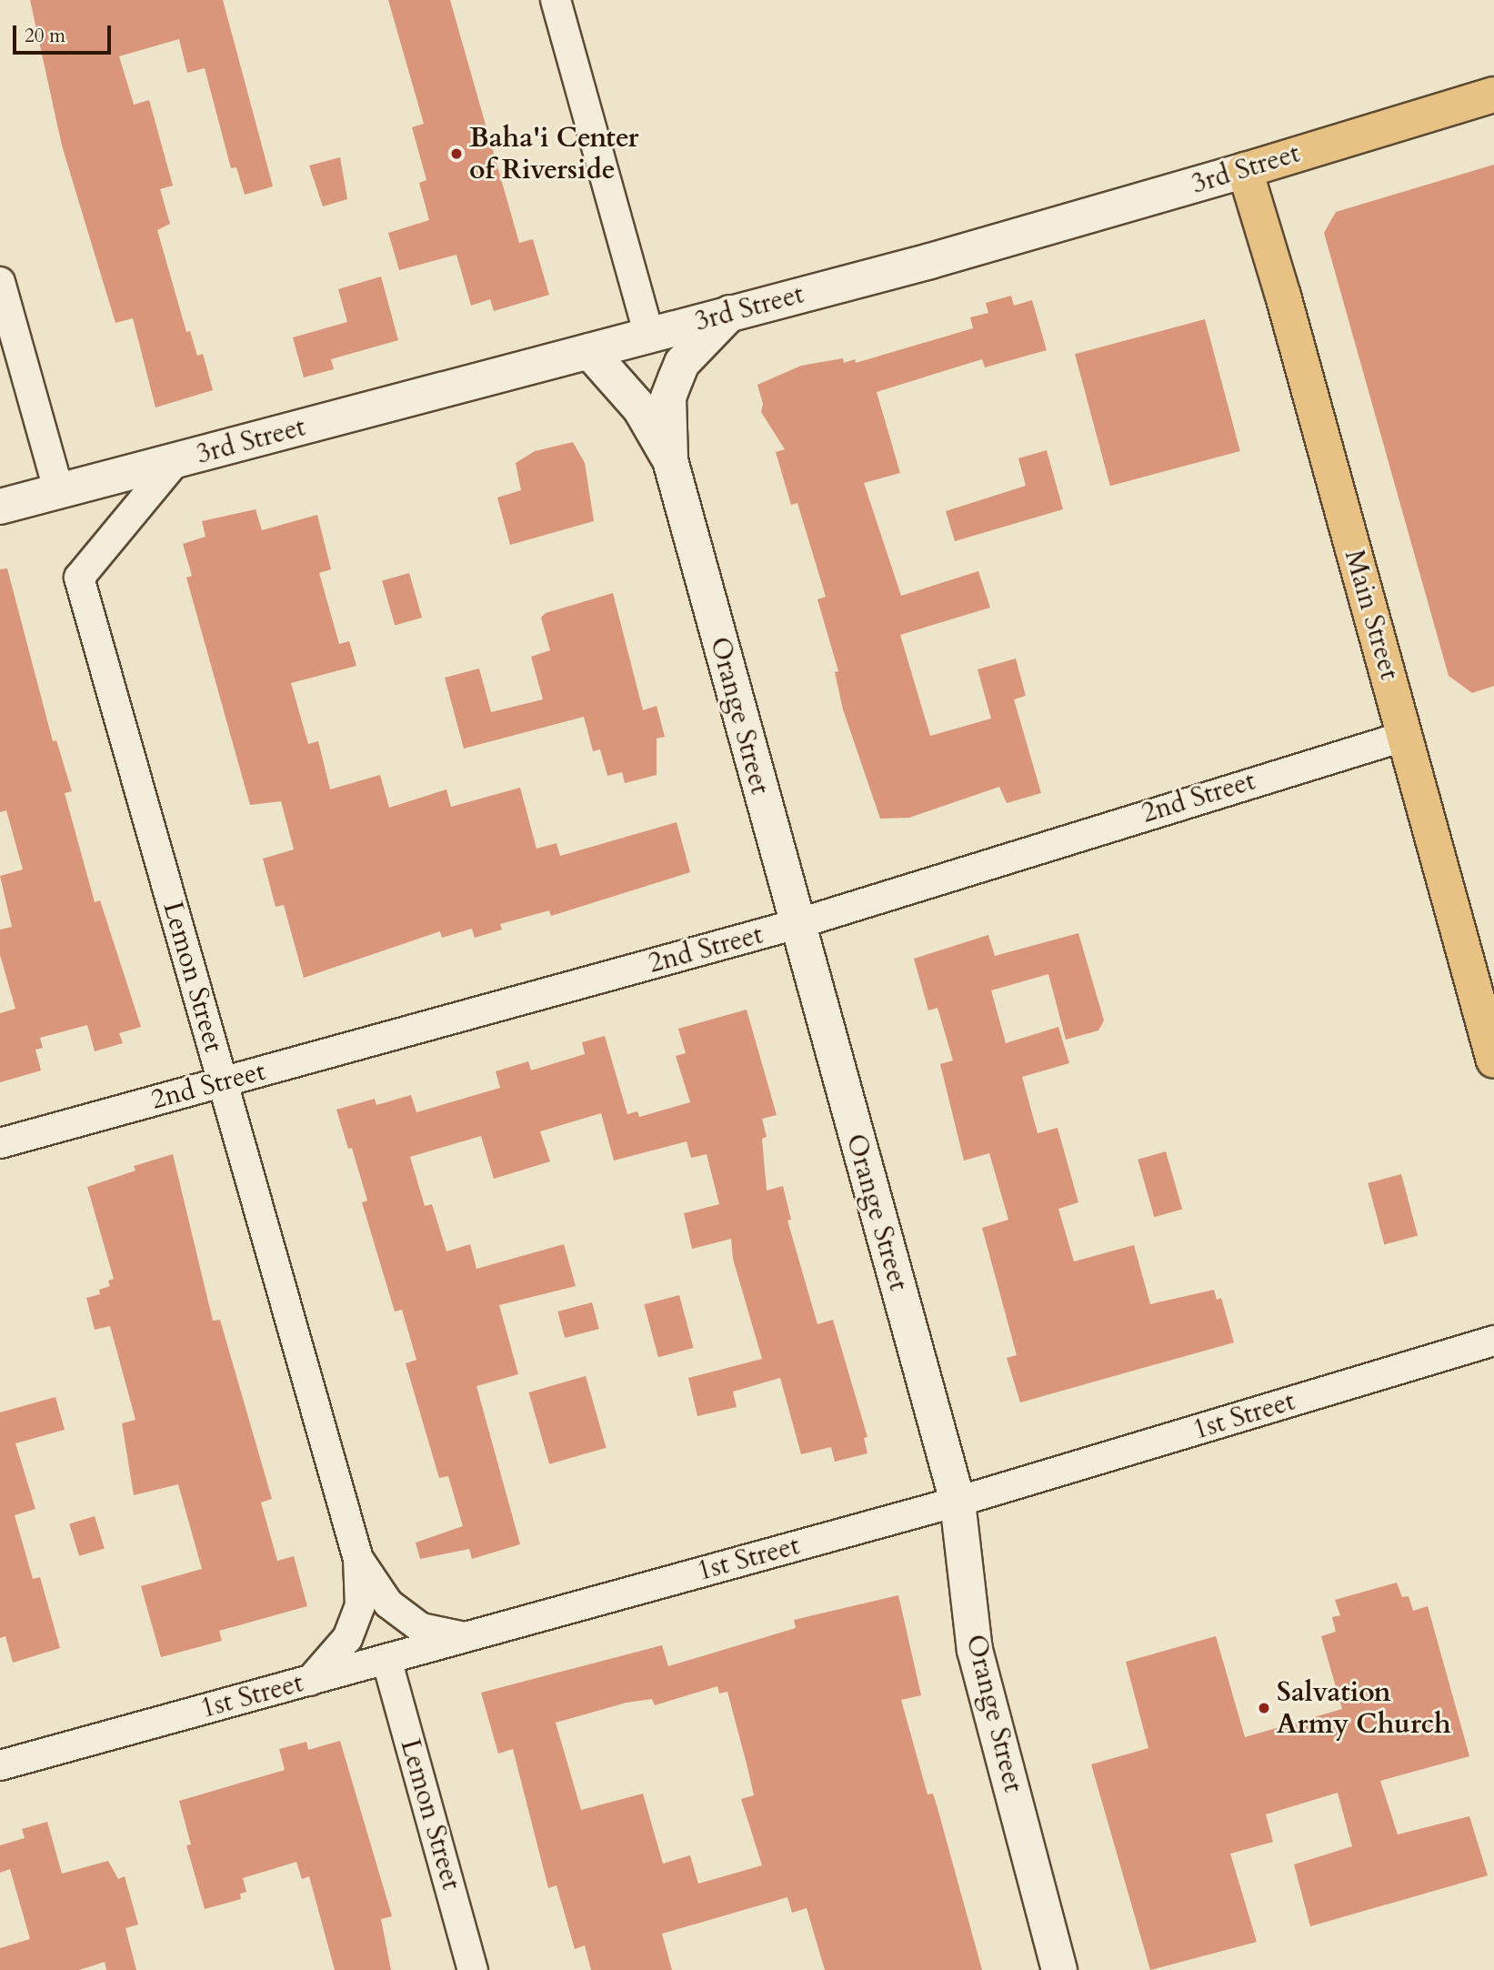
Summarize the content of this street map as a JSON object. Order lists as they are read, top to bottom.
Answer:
{
  "streets": {
    "main road": ["3rd Street", "Main Street"],
    "street": [
      "Orange Street",
      "2nd Street",
      "Lemon Street",
      "1st Street"
    ]
  },
  "crossings": [
    ["3rd Street", "Main Street"],
    ["3rd Street", "Orange Street"],
    ["3rd Street", "Lemon Street"],
    ["Main Street", "2nd Street"],
    ["Orange Street", "2nd Street"],
    ["Orange Street", "1st Street"],
    ["2nd Street", "Lemon Street"],
    ["Lemon Street", "1st Street"]
  ],
  "places": ["Baha'i Center of Riverside", "Salvation Army Church"],
  "scale_bar": "20 m"
}
